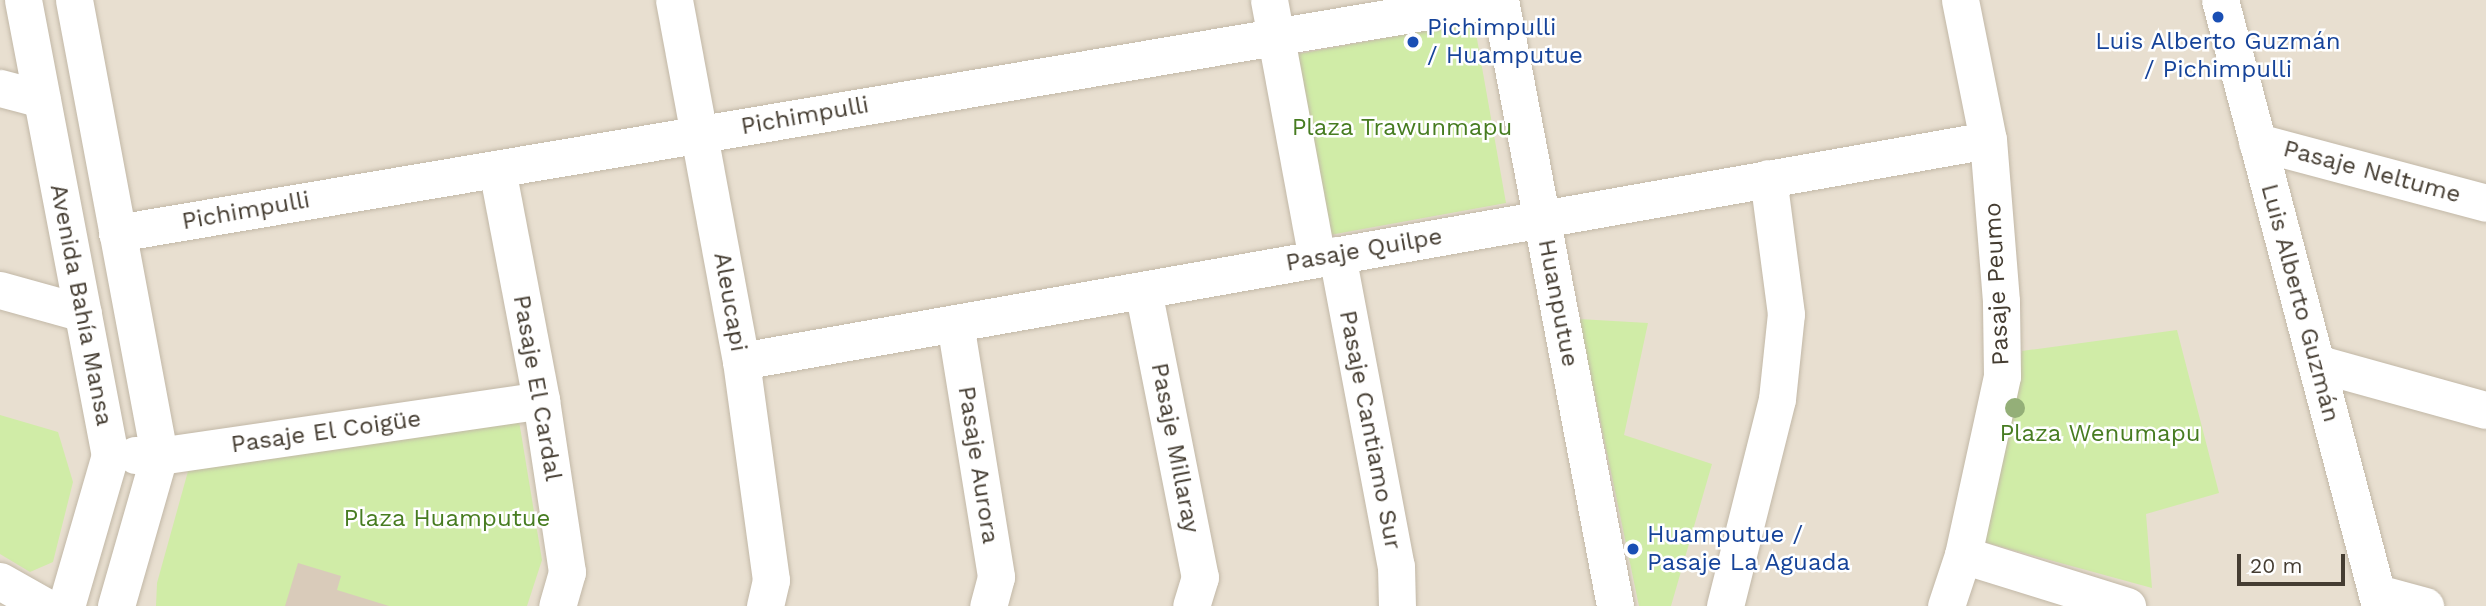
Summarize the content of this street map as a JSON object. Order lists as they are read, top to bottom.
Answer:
{
  "streets": {
    "street": [
      "Pichimpulli",
      "Pasaje Neltume",
      "Pasaje Quilpe",
      "Pasaje Peumo",
      "Aleucapi",
      "Huanputue",
      "Luis Alberto Guzmán",
      "Avenida Bahía Mansa",
      "Pasaje El Cardal",
      "Pasaje Cantiamo Sur",
      "Pasaje El Coigüe",
      "Pasaje Millaray",
      "Pasaje Aurora"
    ]
  },
  "crossings": [
    ["Pichimpulli", "Aleucapi"],
    ["Pichimpulli", "Avenida Bahía Mansa"],
    ["Pichimpulli", "Pasaje El Cardal"],
    ["Pichimpulli", "Pasaje Cantiamo Sur"],
    ["Pasaje Neltume", "Luis Alberto Guzmán"],
    ["Pasaje Quilpe", "Pasaje Peumo"],
    ["Pasaje Quilpe", "Aleucapi"],
    ["Pasaje Quilpe", "Huanputue"],
    ["Pasaje Quilpe", "Pasaje Cantiamo Sur"],
    ["Pasaje Quilpe", "Pasaje Millaray"],
    ["Pasaje Quilpe", "Pasaje Aurora"],
    ["Avenida Bahía Mansa", "Pasaje El Coigüe"],
    ["Pasaje El Cardal", "Pasaje El Coigüe"]
  ],
  "parks": ["Plaza Trawunmapu", "Plaza Wenumapu", "Plaza Huamputue"],
  "places": ["Luis Alberto Guzmán / Pichimpulli", "Pichimpulli / Huamputue", "Huamputue / Pasaje La Aguada"],
  "scale_bar": "20 m"
}
